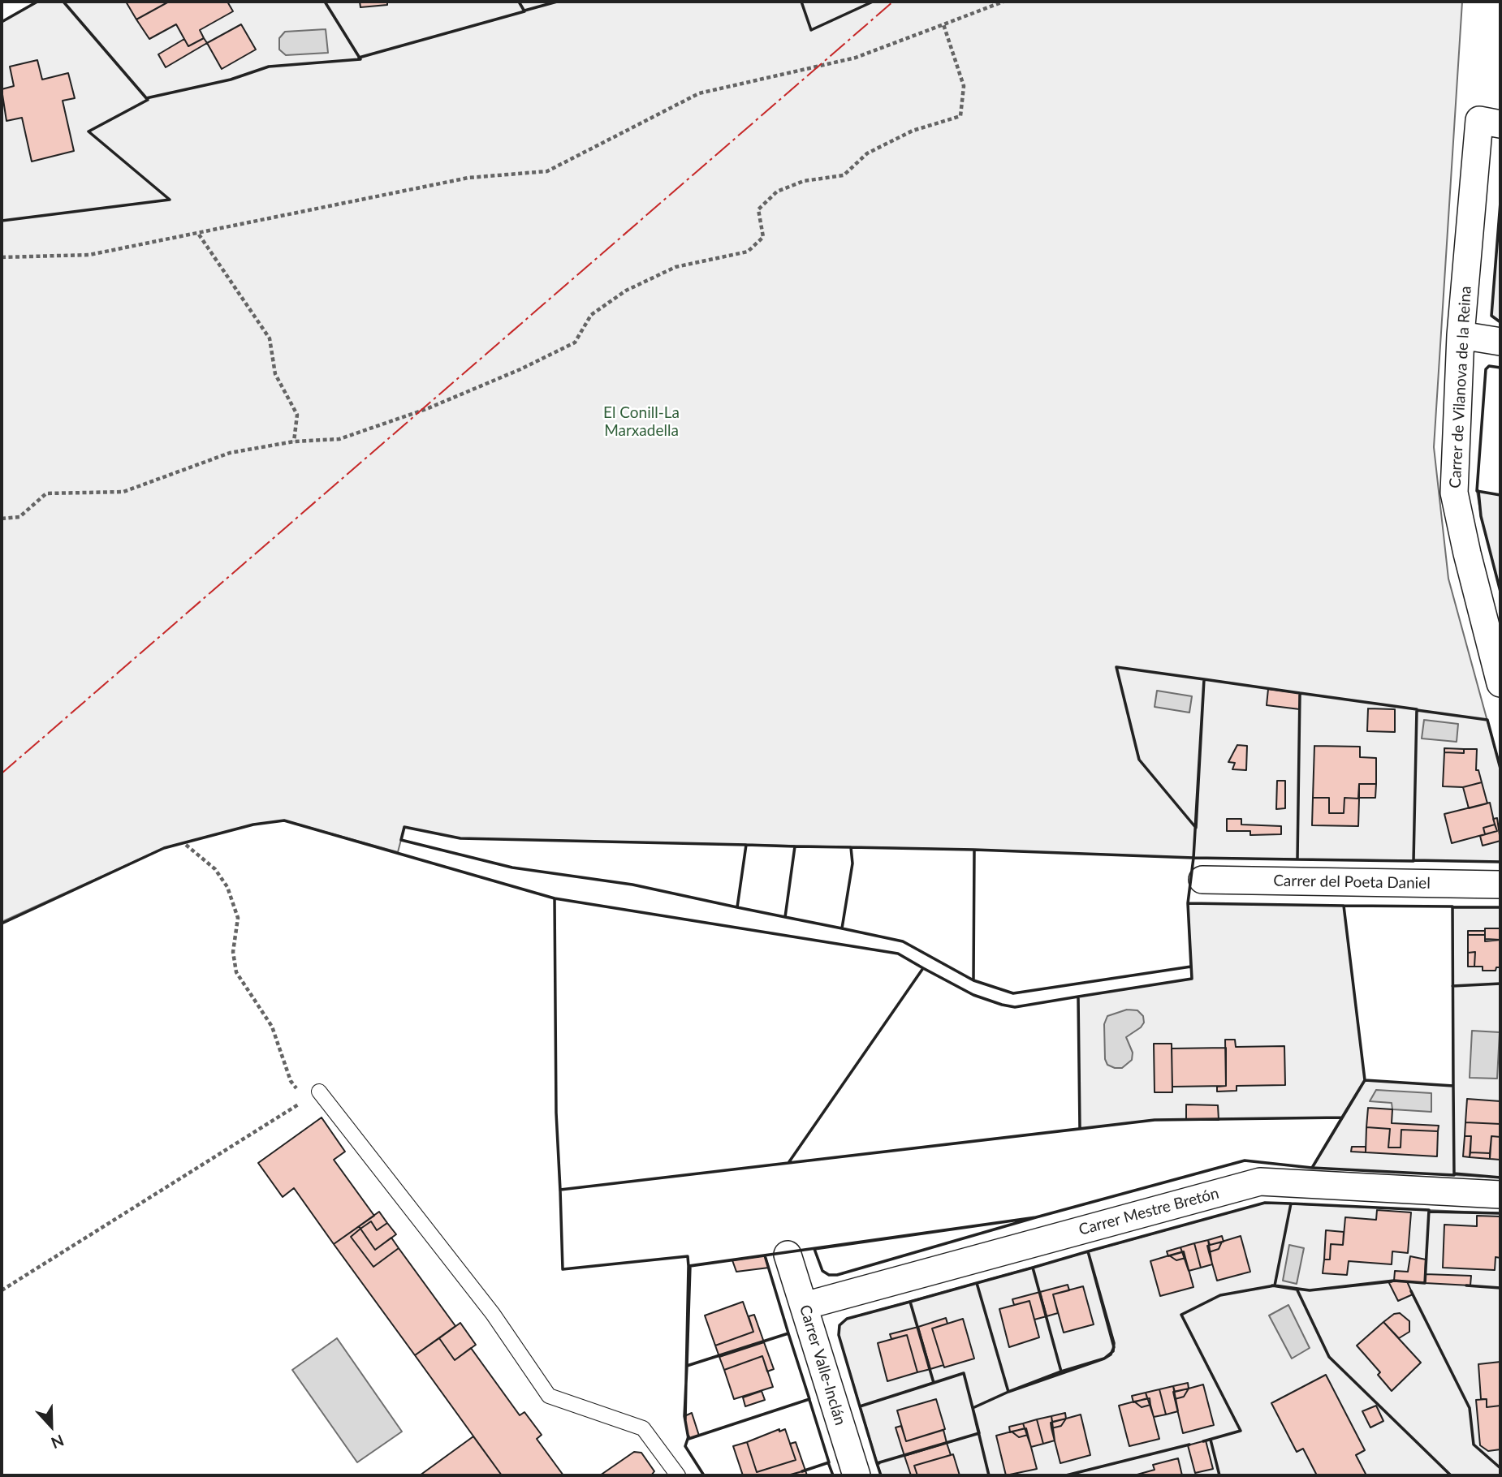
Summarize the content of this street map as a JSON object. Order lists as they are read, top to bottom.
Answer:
{
  "streets": {
    "street": [
      "Carrer de Vilanova de la Reina",
      "Carrer del Poeta Daniel",
      "Carrer Mestre Bretón",
      "Carrer Valle-Inclán"
    ]
  },
  "crossings": [
    ["Carrer Mestre Bretón", "Carrer Valle-Inclán"]
  ],
  "parks": ["El Conill-La Marxadella"],
  "north": "bottom"
}
